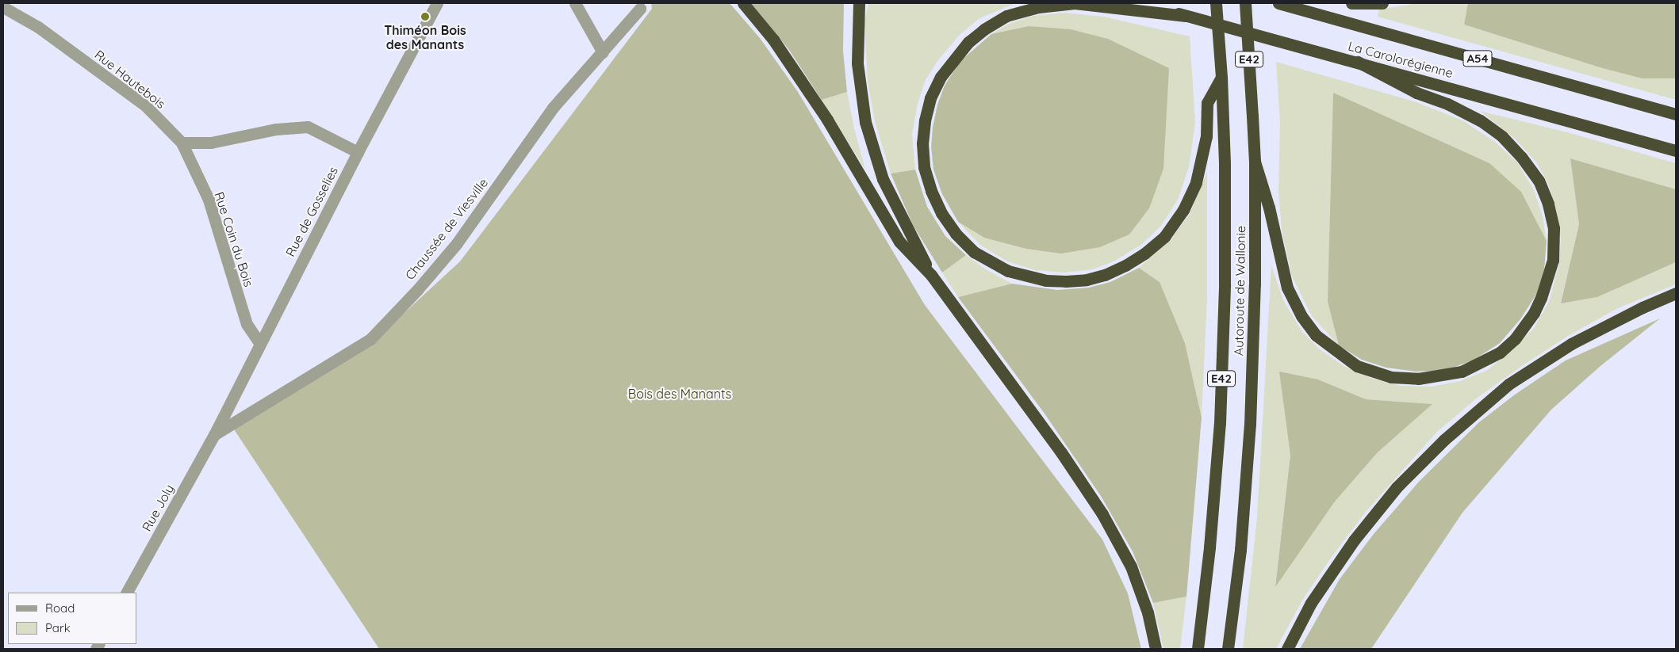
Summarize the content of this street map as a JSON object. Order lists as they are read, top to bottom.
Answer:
{
  "streets": {
    "highway": [
      "A54",
      "E42",
      "La Carolorégienne",
      "Autoroute de Wallonie"
    ],
    "street": [
      "Rue Hautebois",
      "Rue de Gosselies",
      "Chaussée de Viesville",
      "Rue Coin du Bois",
      "Rue Joly"
    ]
  },
  "crossings": [
    ["Rue Hautebois", "Rue Coin du Bois"],
    ["Rue de Gosselies", "Chaussée de Viesville"],
    ["Rue de Gosselies", "Rue Coin du Bois"],
    ["Rue de Gosselies", "Rue Joly"],
    ["Chaussée de Viesville", "Rue Joly"]
  ],
  "parks": ["Bois des Manants"],
  "places": ["Thiméon Bois des Manants"],
  "legend": ["Road", "Park"]
}
